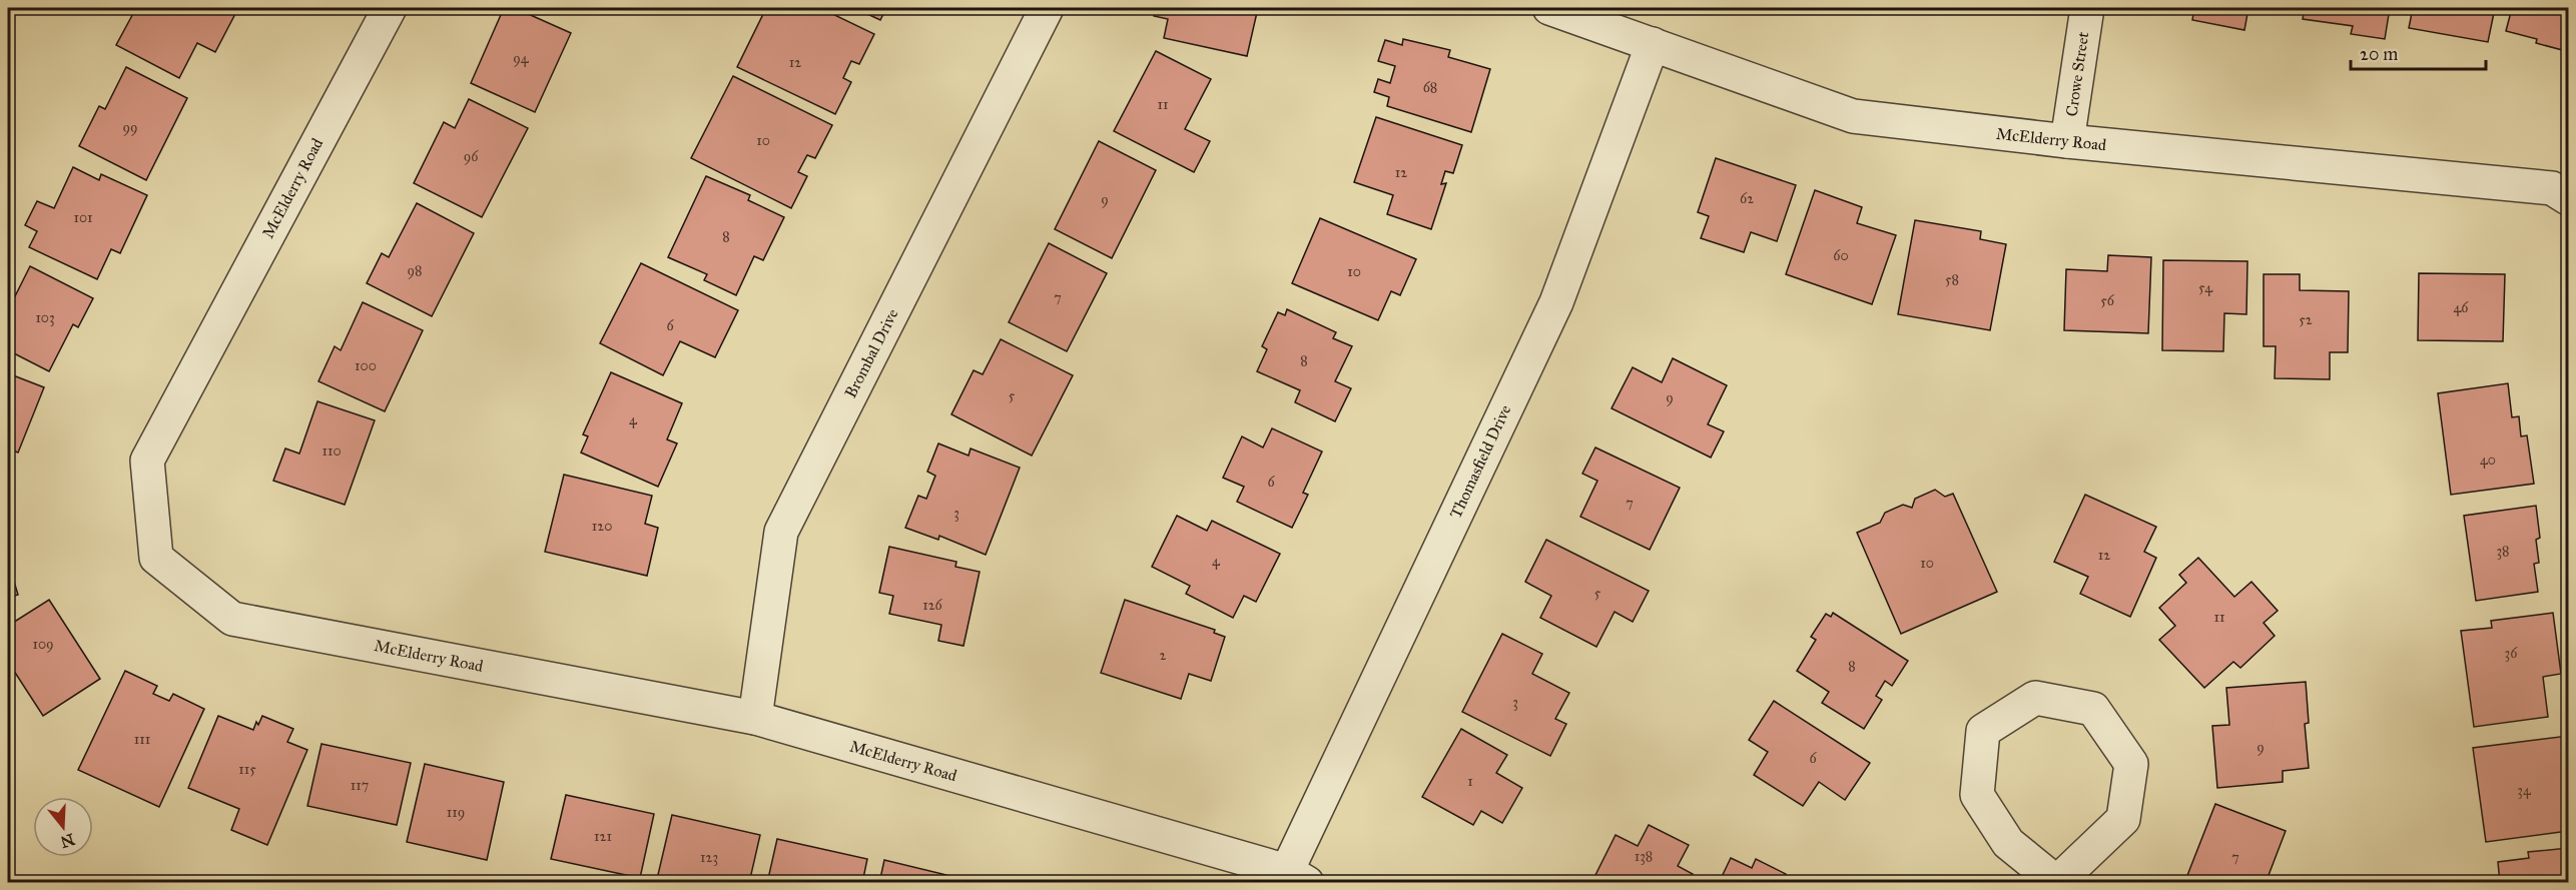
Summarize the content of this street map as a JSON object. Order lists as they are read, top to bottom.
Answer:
{
  "streets": {
    "street": [
      "Crowe Street",
      "McElderry Road",
      "Brombal Drive",
      "Thomasfield Drive"
    ]
  },
  "crossings": [
    ["Crowe Street", "McElderry Road"],
    ["McElderry Road", "Brombal Drive"],
    ["McElderry Road", "Thomasfield Drive"]
  ],
  "house_numbers": [
    "94",
    "12",
    "68",
    "11",
    "99",
    "10",
    "96",
    "12",
    "62",
    "9",
    "101",
    "8",
    "60",
    "98",
    "10",
    "58",
    "54",
    "7",
    "56",
    "46",
    "103",
    "52",
    "6",
    "8",
    "100",
    "5",
    "9",
    "4",
    "110",
    "40",
    "6",
    "7",
    "3",
    "120",
    "38",
    "12",
    "4",
    "10",
    "5",
    "126",
    "11",
    "109",
    "36",
    "2",
    "8",
    "3",
    "111",
    "9",
    "6",
    "115",
    "1",
    "117",
    "34",
    "119",
    "121",
    "138",
    "123",
    "7"
  ],
  "scale_bar": "20 m",
  "north": "bottom"
}
